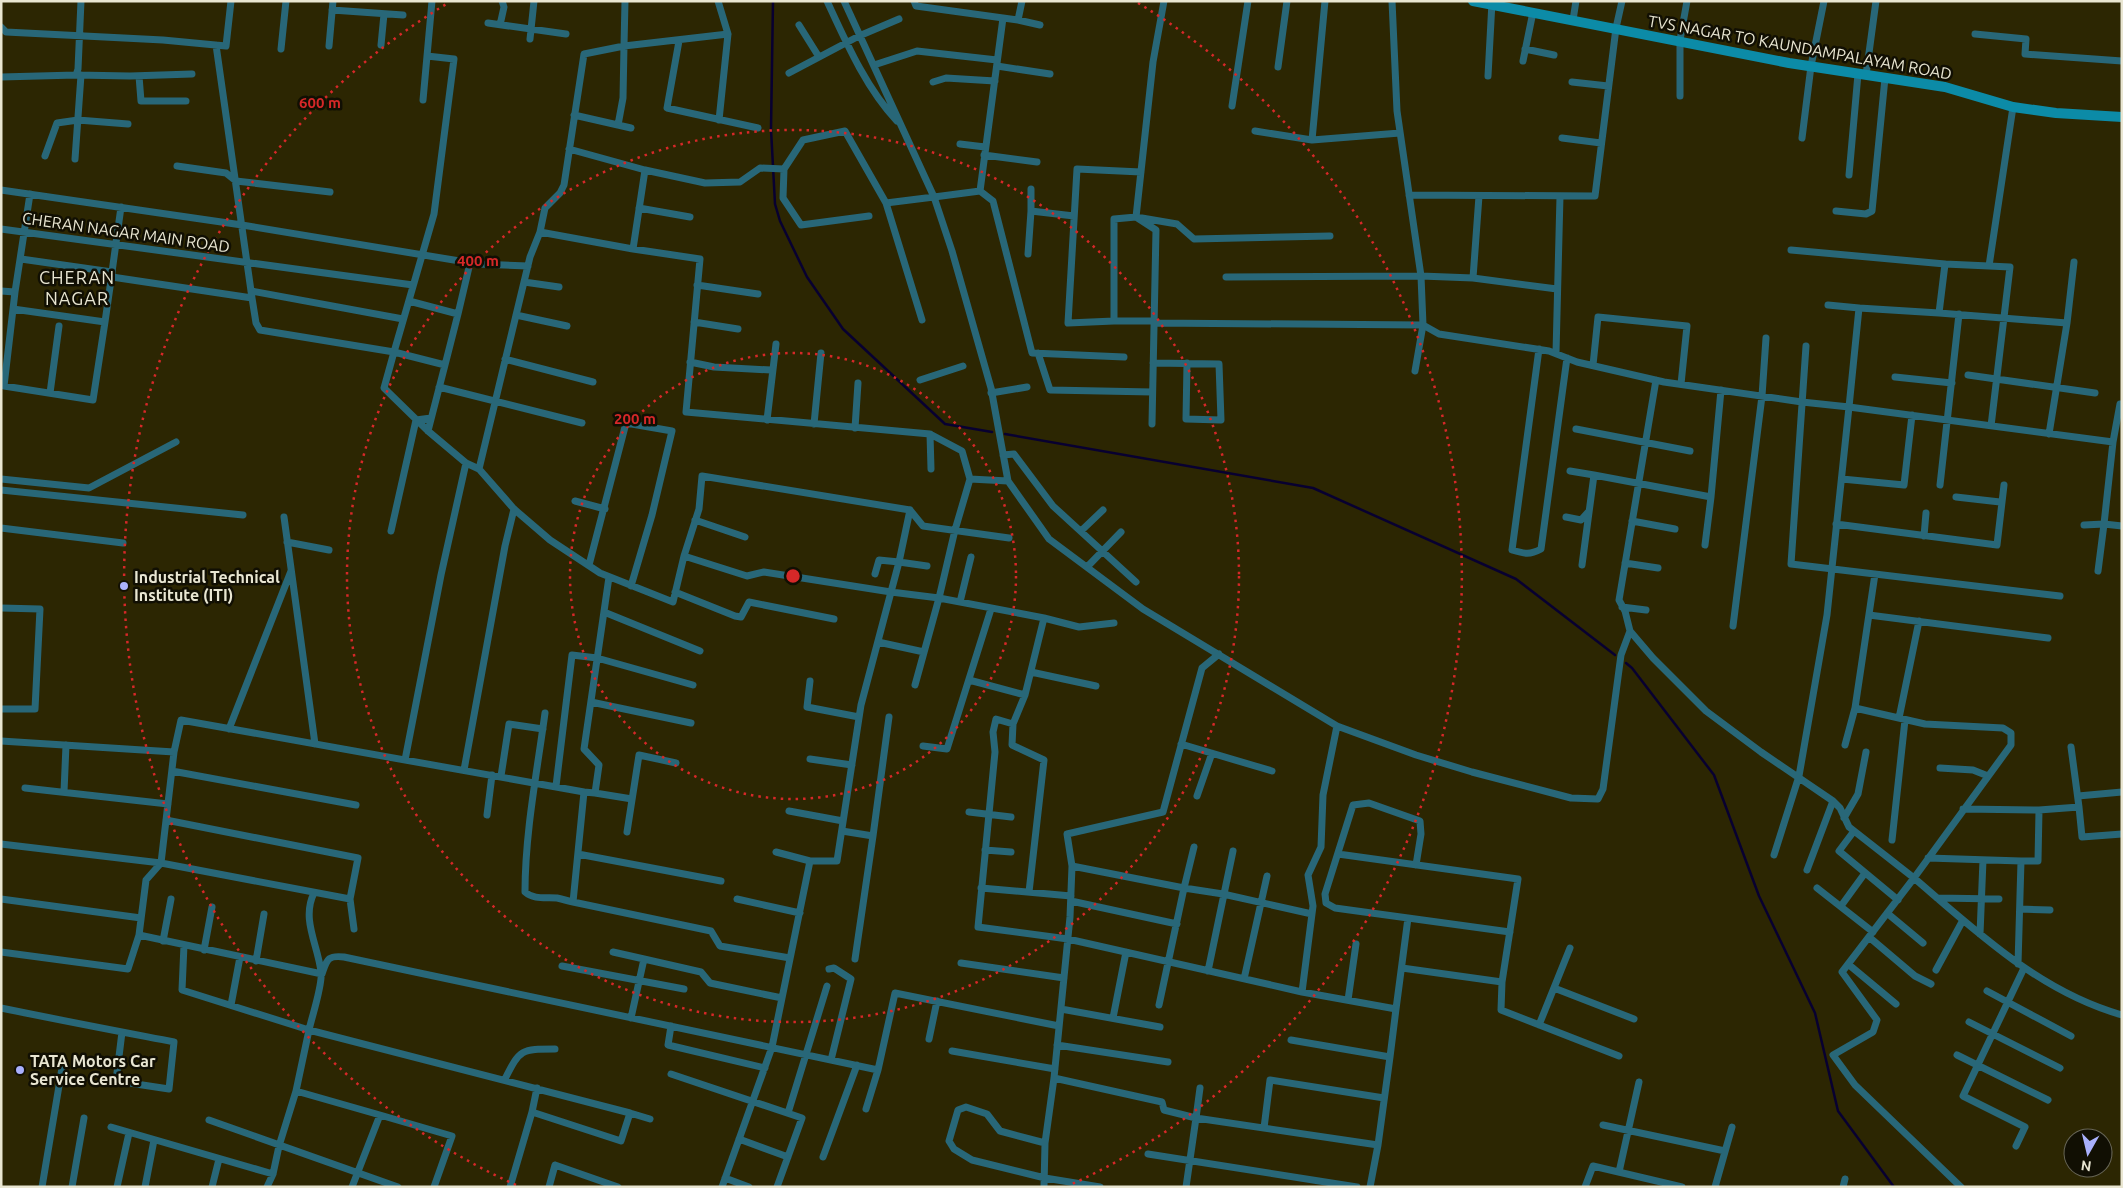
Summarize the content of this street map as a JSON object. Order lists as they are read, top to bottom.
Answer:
{
  "streets": {
    "street": ["TVS NAGAR TO KAUNDAMPALAYAM ROAD", "CHERAN NAGAR MAIN ROAD"]
  },
  "districts": ["CHERAN NAGAR"],
  "places": ["Industrial Technical Institute (ITI)", "TATA Motors Car Service Centre"],
  "north": "bottom",
  "rings": ["600 m", "400 m", "200 m"]
}
